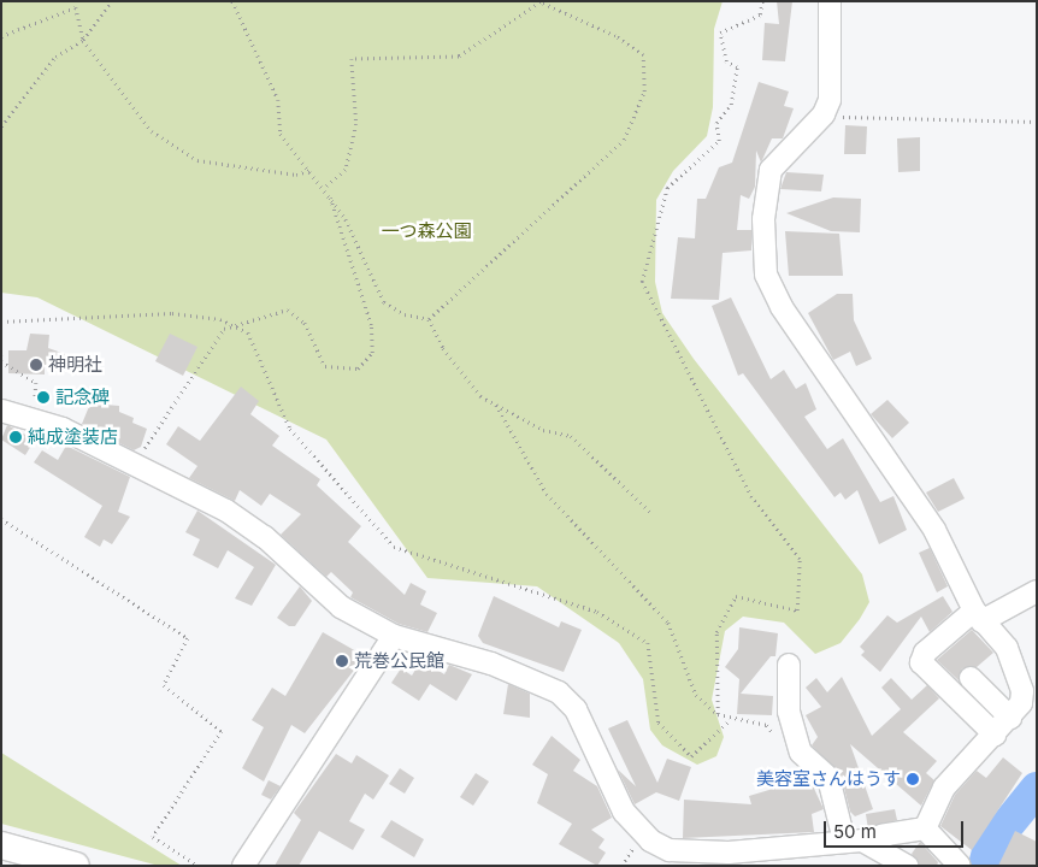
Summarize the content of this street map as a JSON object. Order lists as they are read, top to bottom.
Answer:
{
  "parks": ["一つ森公園"],
  "places": [
    "神明社",
    "記念碑",
    "純成塗装店",
    "荒巻公民館",
    "美容室さんはうす"
  ],
  "scale_bar": "50 m"
}
